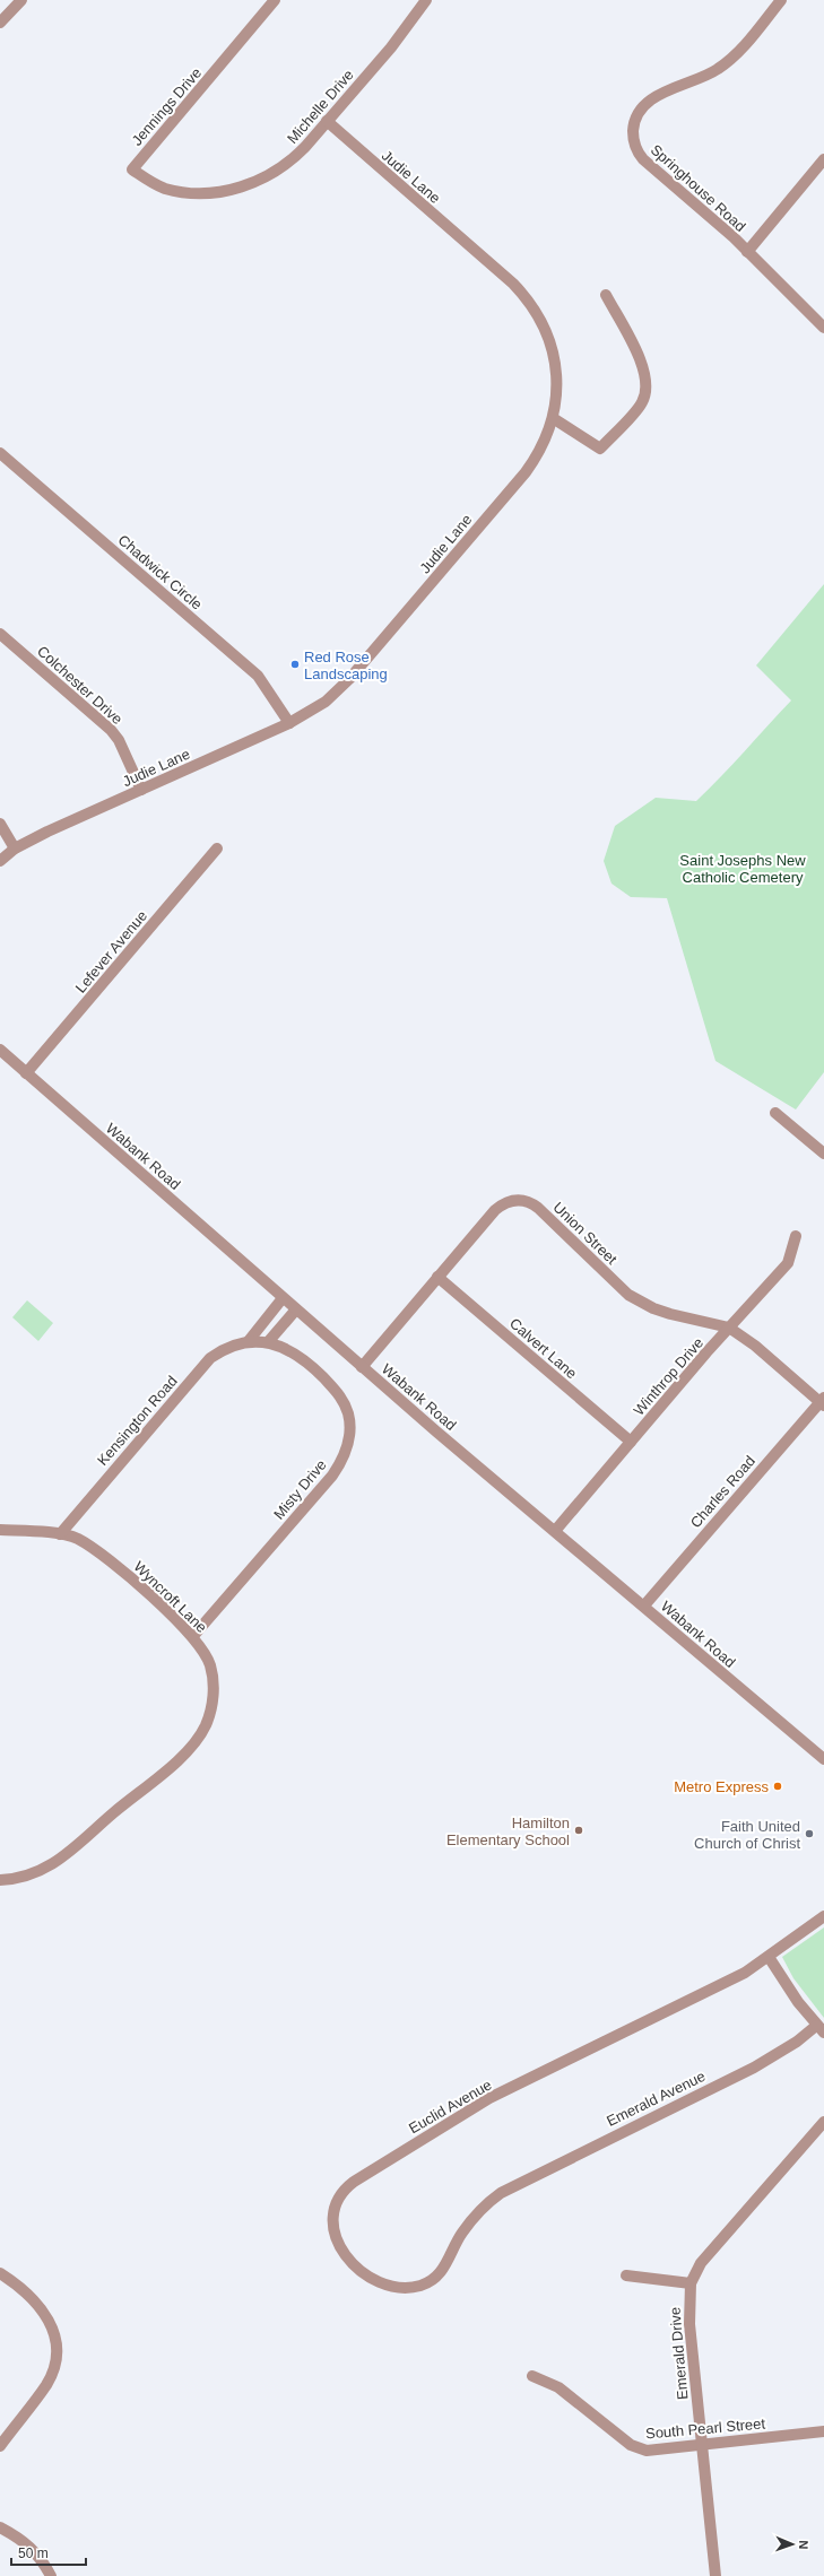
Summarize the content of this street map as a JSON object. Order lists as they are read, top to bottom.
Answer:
{
  "streets": {
    "street": [
      "Jennings Drive",
      "Michelle Drive",
      "Judie Lane",
      "Springhouse Road",
      "Chadwick Circle",
      "Colchester Drive",
      "Lefever Avenue",
      "Wabank Road",
      "Union Street",
      "Calvert Lane",
      "Winthrop Drive",
      "Kensington Road",
      "Misty Drive",
      "Charles Road",
      "Wyncroft Lane",
      "Emerald Avenue",
      "Euclid Avenue",
      "Emerald Drive",
      "South Pearl Street"
    ]
  },
  "crossings": [
    ["Jennings Drive", "Michelle Drive"],
    ["Michelle Drive", "Judie Lane"],
    ["Judie Lane", "Chadwick Circle"],
    ["Judie Lane", "Colchester Drive"],
    ["Lefever Avenue", "Wabank Road"],
    ["Wabank Road", "Union Street"],
    ["Wabank Road", "Winthrop Drive"],
    ["Wabank Road", "Charles Road"],
    ["Union Street", "Calvert Lane"],
    ["Union Street", "Winthrop Drive"],
    ["Union Street", "Charles Road"],
    ["Calvert Lane", "Winthrop Drive"],
    ["Kensington Road", "Misty Drive"],
    ["Kensington Road", "Wyncroft Lane"],
    ["Misty Drive", "Wyncroft Lane"],
    ["Emerald Avenue", "Euclid Avenue"],
    ["Emerald Drive", "South Pearl Street"]
  ],
  "parks": ["Saint Josephs New Catholic Cemetery"],
  "places": [
    "Red Rose Landscaping",
    "Metro Express",
    "Hamilton Elementary School",
    "Faith United Church of Christ"
  ],
  "scale_bar": "50 m",
  "north": "right"
}
